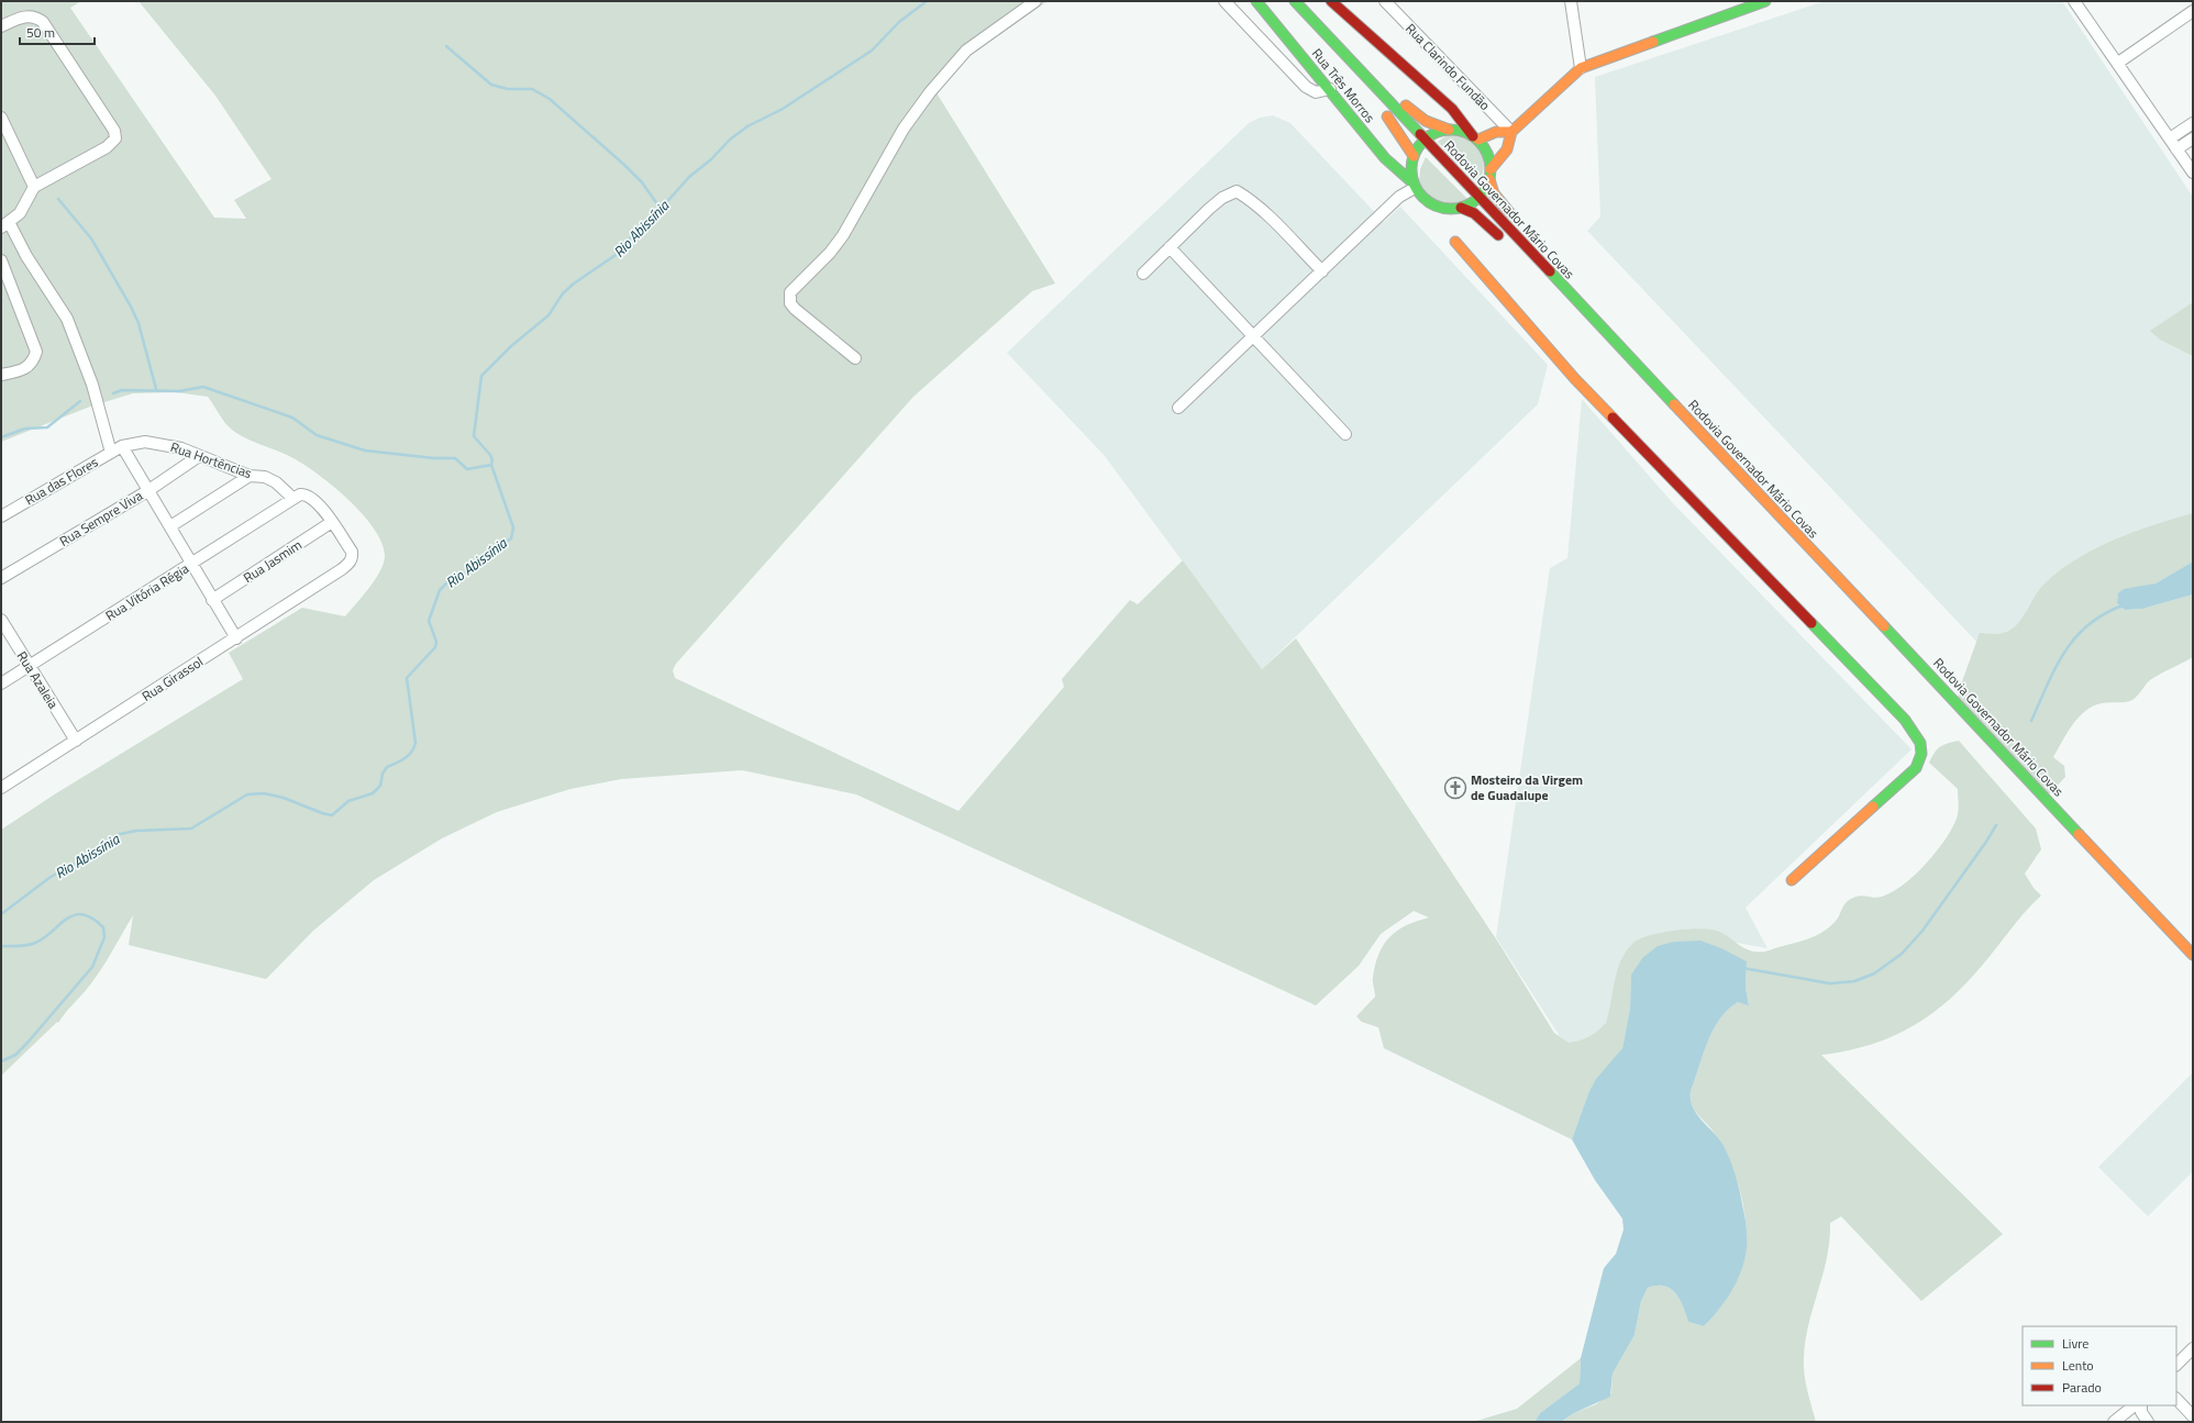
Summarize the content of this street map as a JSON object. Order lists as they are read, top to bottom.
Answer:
{
  "streets": {
    "main road": ["Rua Três Morros", "Rodovia Governador Mário Covas"],
    "street": [
      "Rua Clarindo Fundão",
      "Rua Hortências",
      "Rua das Flores",
      "Rua Sempre Viva",
      "Rua Jasmim",
      "Rua Vitória Régia",
      "Rua Girassol",
      "Rua Azaleia"
    ]
  },
  "crossings": [
    ["Rua Hortências", "Rua das Flores"],
    ["Rua Hortências", "Rua Sempre Viva"],
    ["Rua Hortências", "Rua Vitória Régia"],
    ["Rua Jasmim", "Rua Girassol"],
    ["Rua Vitória Régia", "Rua Azaleia"],
    ["Rua Girassol", "Rua Azaleia"]
  ],
  "water": ["Rio Abissínia"],
  "places": {
    "church": ["Mosteiro da Virgem de Guadalupe"]
  },
  "legend": ["Livre", "Lento", "Parado"],
  "scale_bar": "50 m"
}
